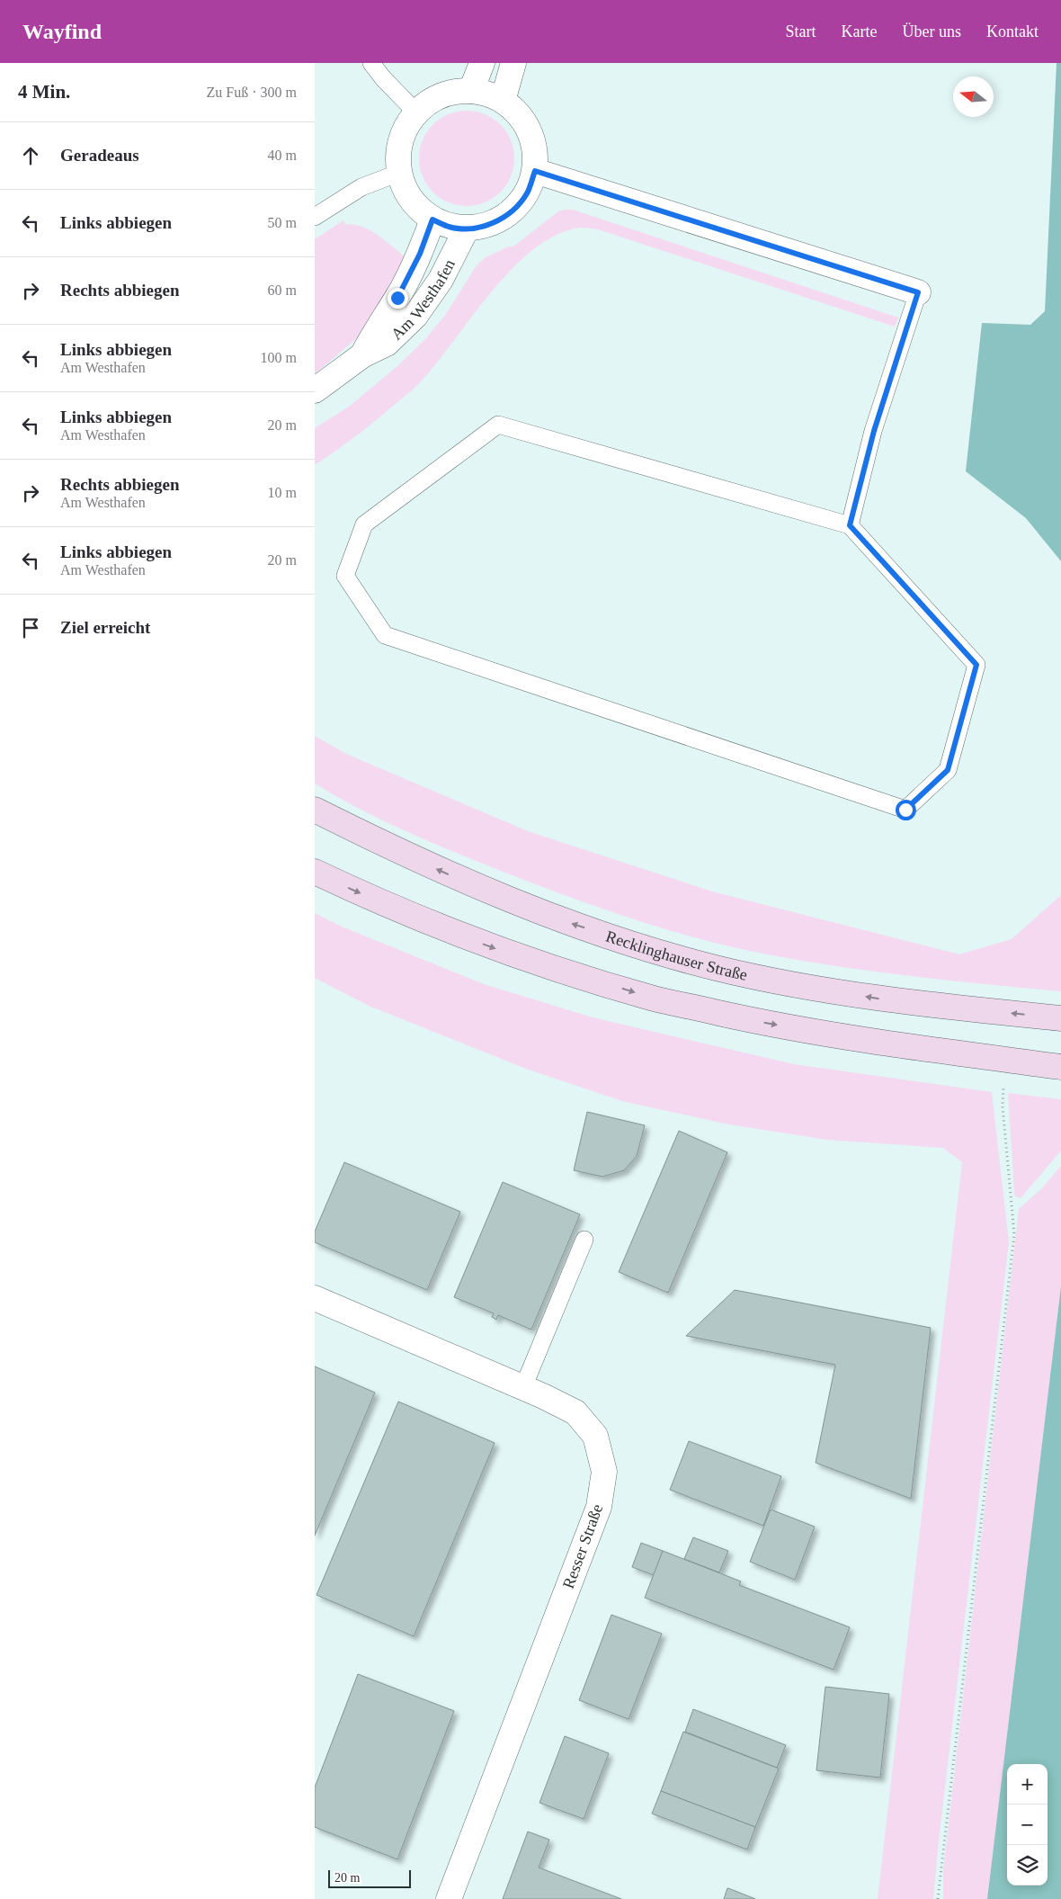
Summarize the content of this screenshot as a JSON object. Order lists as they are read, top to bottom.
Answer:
{
  "streets": {
    "main road": ["Recklinghauser Straße"],
    "street": ["Am Westhafen", "Resser Straße"]
  },
  "scale_bar": "20 m",
  "north": "left",
  "page": {
    "header": "Wayfind",
    "nav": [
      "Start",
      "Karte",
      "Über uns",
      "Kontakt"
    ],
    "heading": ["4 Min.", "Zu Fuß · 300 m"],
    "list": [
      ["Geradeaus", "40 m"],
      ["Links abbiegen", "50 m"],
      ["Rechts abbiegen", "60 m"],
      ["Links abbiegen", "Am Westhafen", "100 m"],
      ["Links abbiegen", "Am Westhafen", "20 m"],
      ["Rechts abbiegen", "Am Westhafen", "10 m"],
      ["Links abbiegen", "Am Westhafen", "20 m"],
      "Ziel erreicht"
    ],
    "map_buttons": ["+", "−"],
    "scale": "20 m"
  }
}
